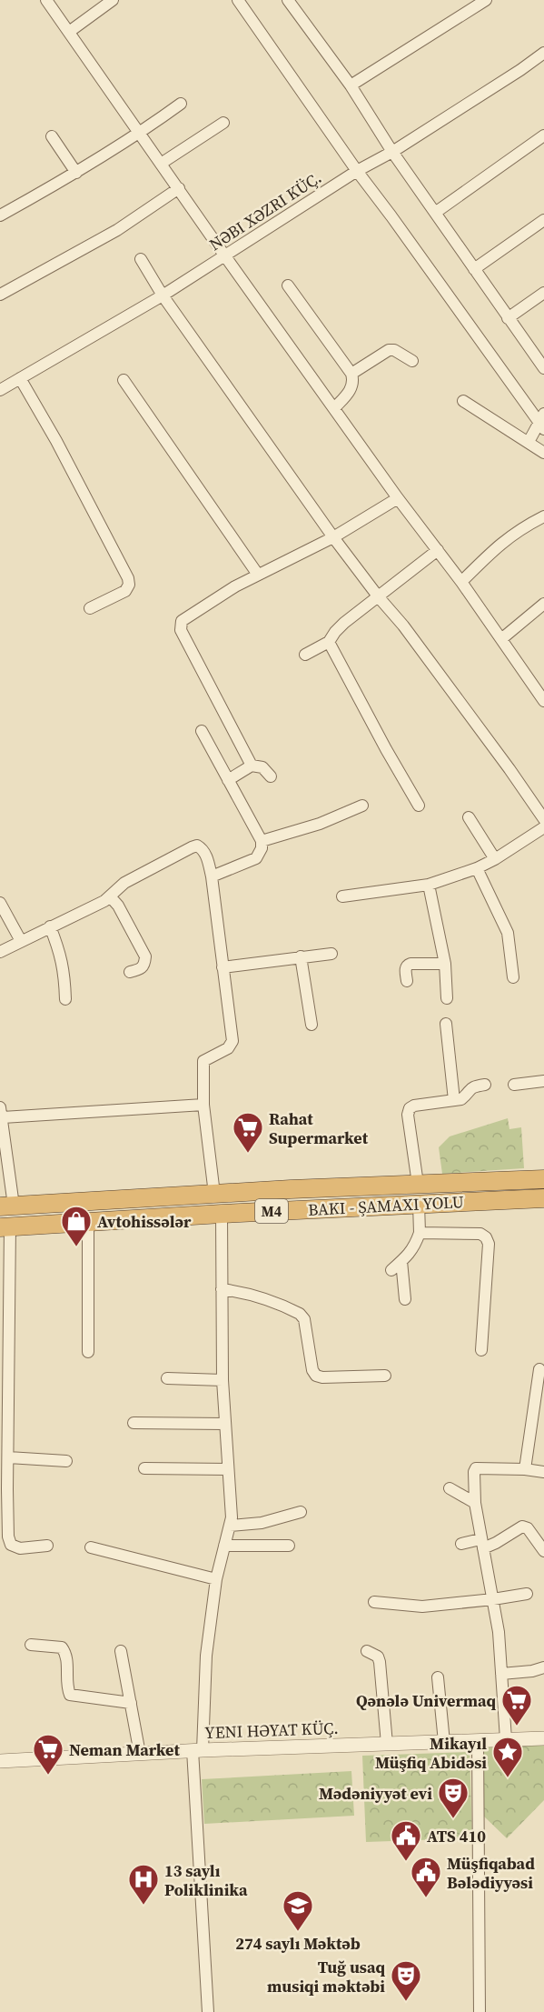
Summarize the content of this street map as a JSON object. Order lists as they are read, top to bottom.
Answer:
{
  "streets": {
    "highway": ["M4"],
    "street": ["NƏBI XƏZRI KÜÇ.", "YENI HƏYAT KÜÇ."]
  },
  "places": {
    "supermarket": ["Rahat Supermarket", "Qənələ Univermaq", "Neman Market"],
    "shop": ["Avtohissələr"],
    "place": ["Mikayıl Müşfiq Abidəsi"],
    "theatre": ["Mədəniyyət evi", "Tuğ usaq musiqi məktəbi"],
    "public building": ["ATS 410", "Müşfiqabad Bələdiyyəsi"],
    "hospital": ["13 saylı Poliklinika"],
    "school or university": ["274 saylı Məktəb"]
  }
}
